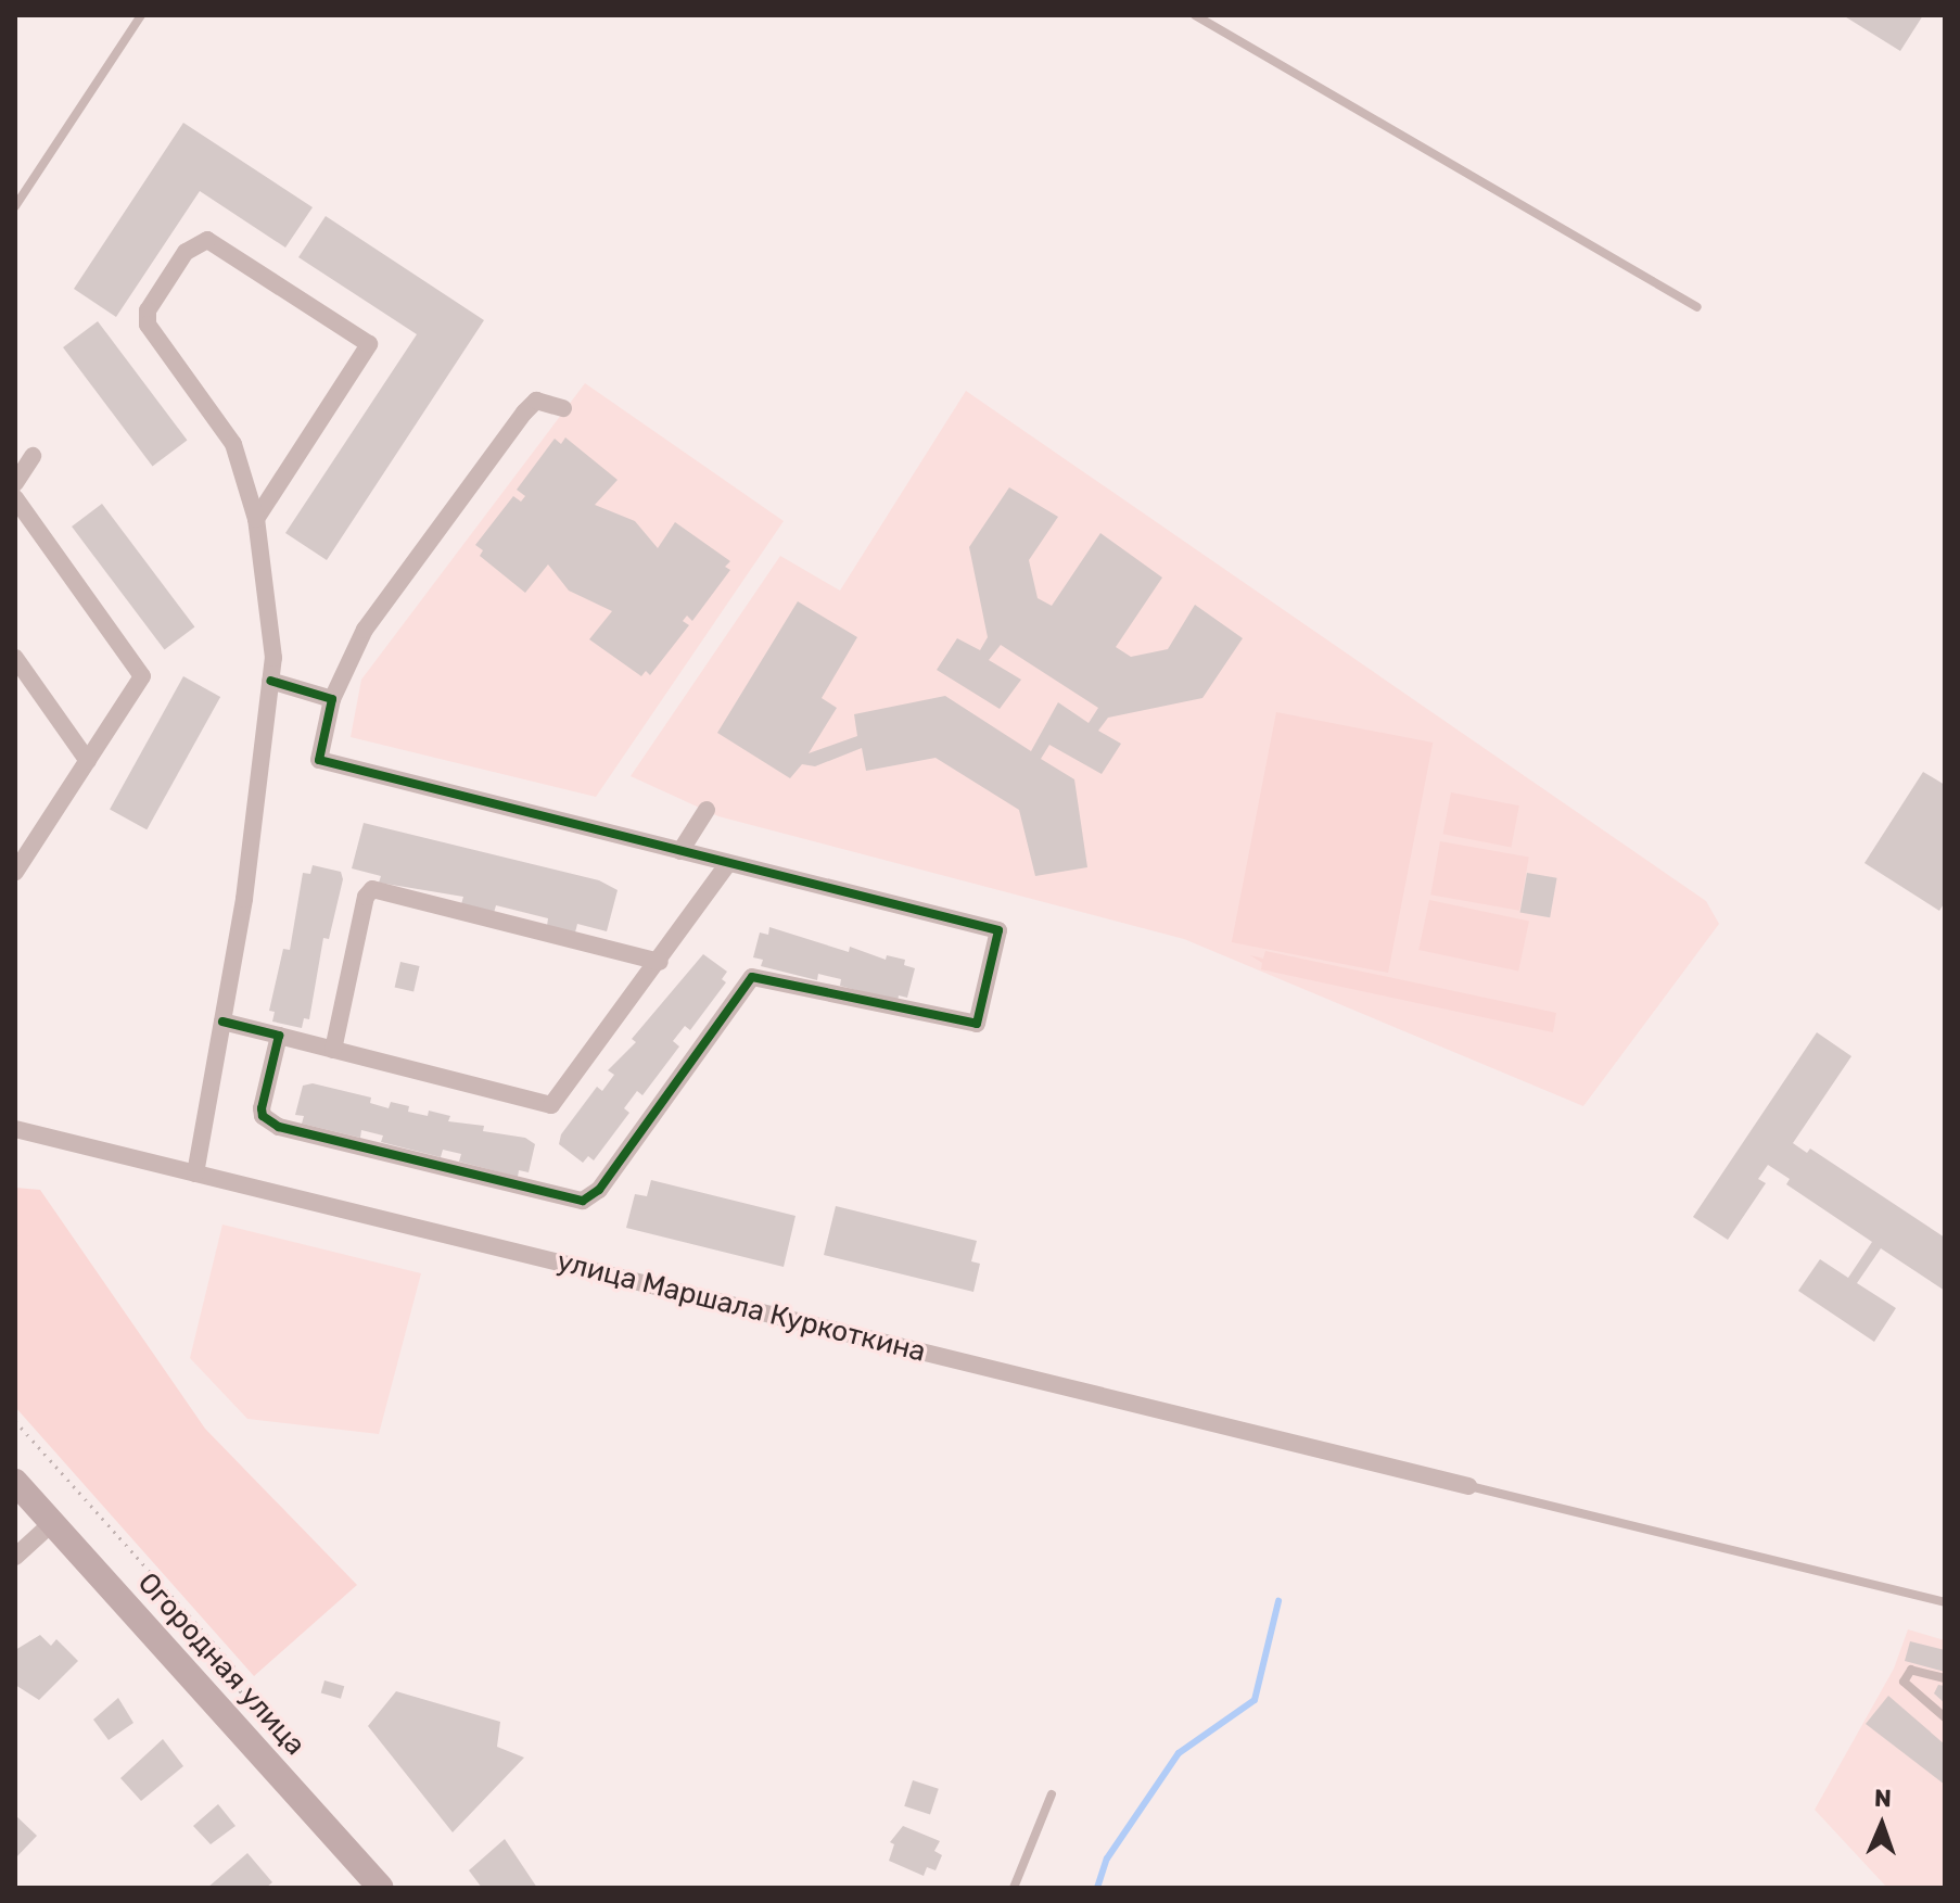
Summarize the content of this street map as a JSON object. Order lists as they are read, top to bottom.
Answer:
{
  "streets": {
    "main road": ["Огородная улица"],
    "street": ["улица Маршала Куркоткина"]
  },
  "north": "top"
}
